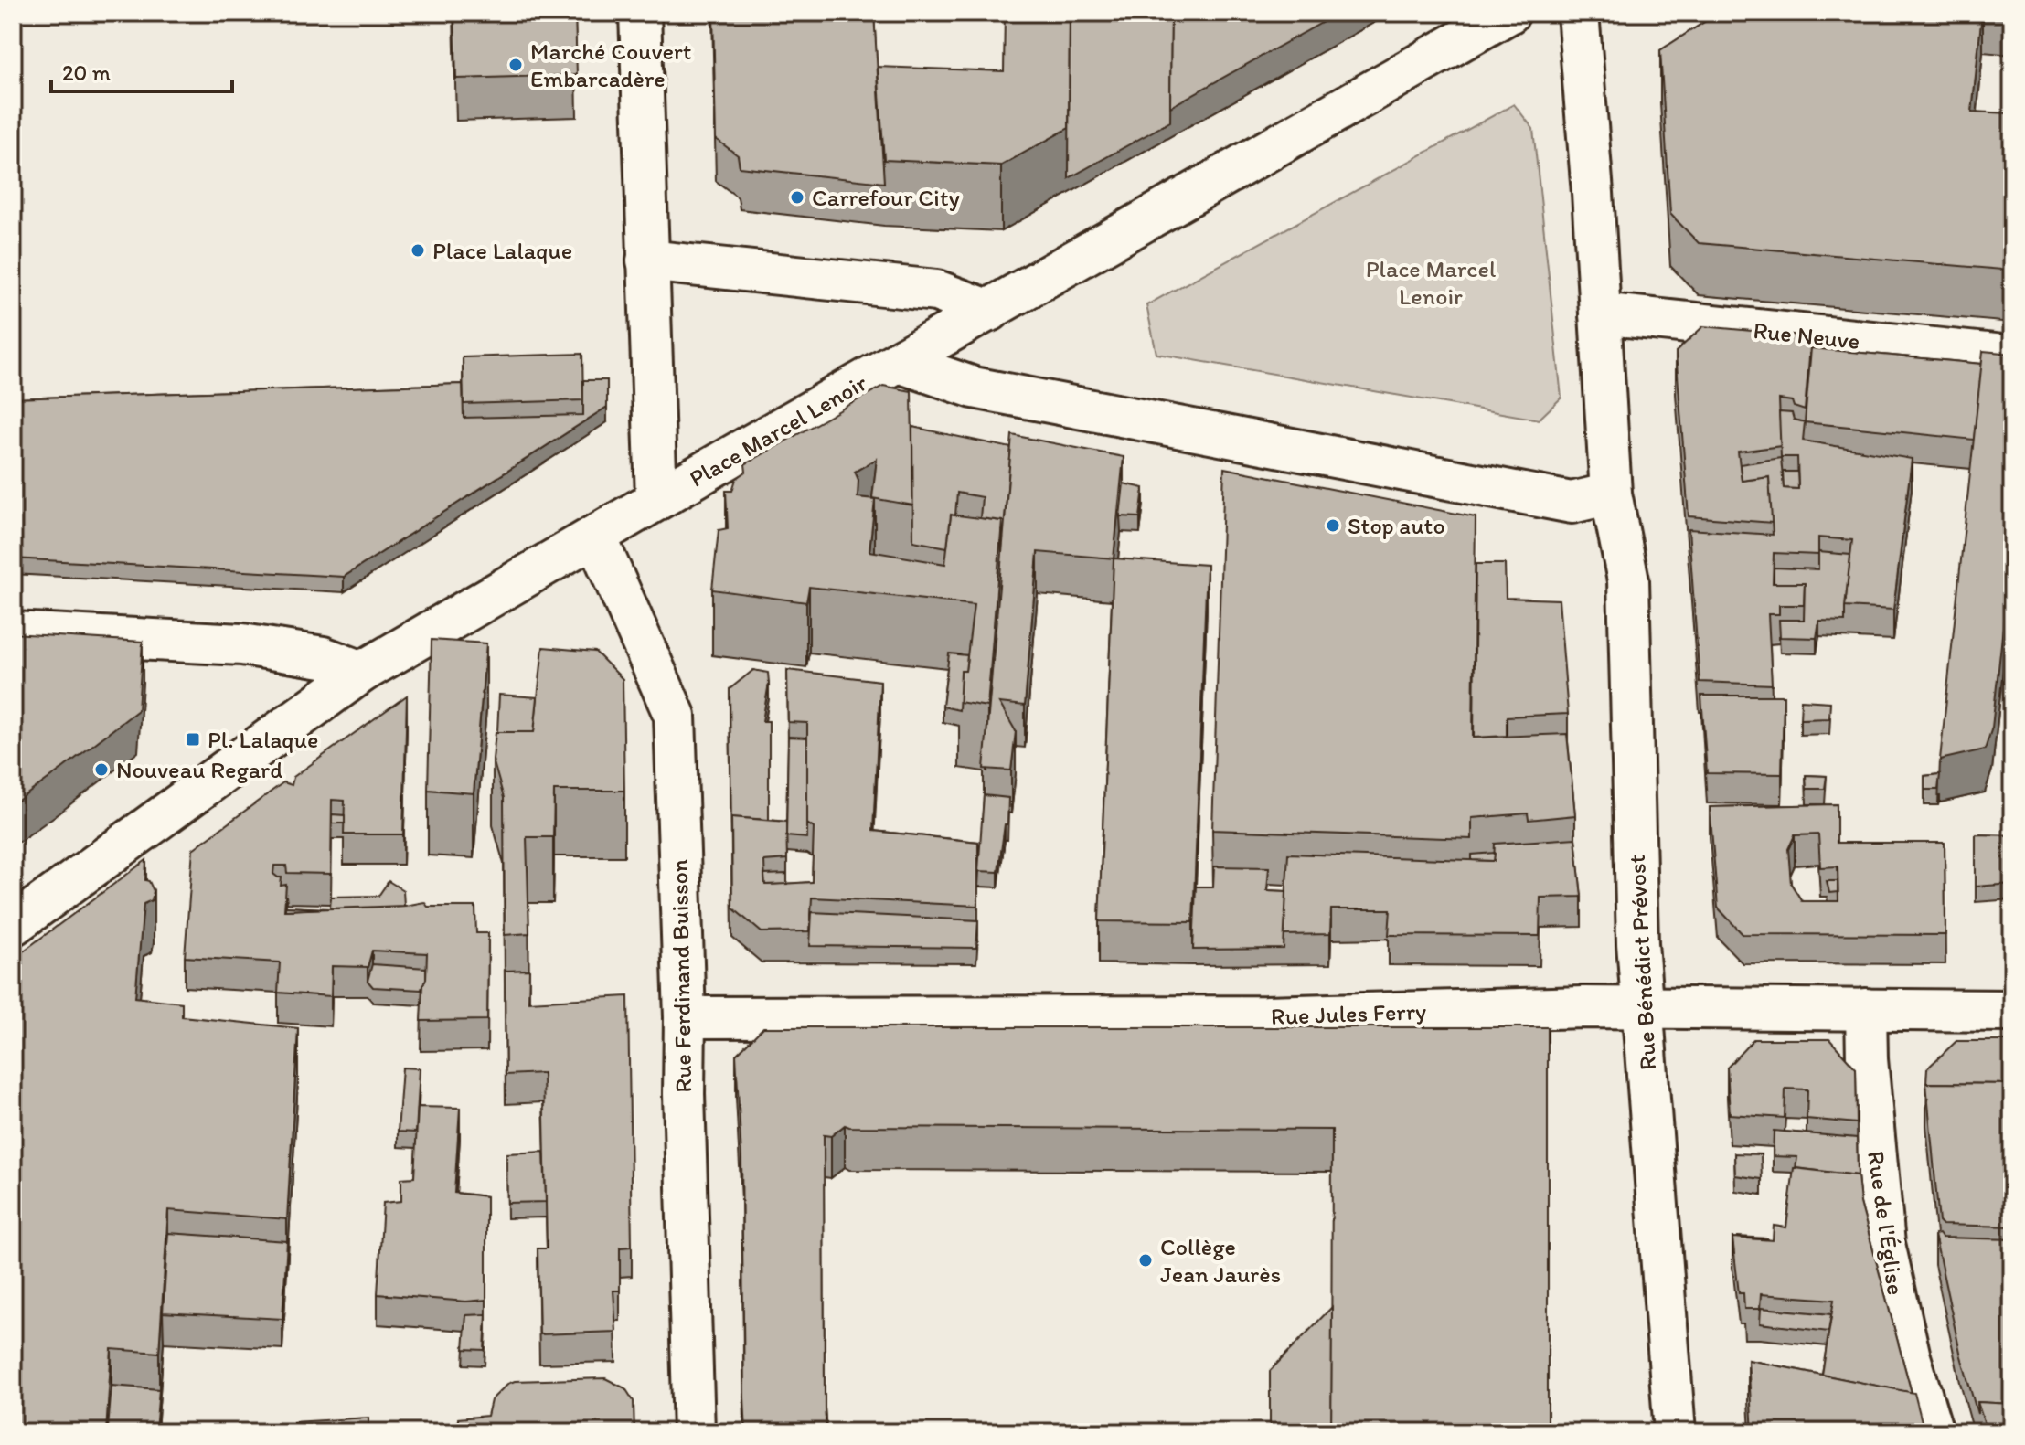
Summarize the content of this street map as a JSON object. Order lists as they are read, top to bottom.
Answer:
{
  "streets": {
    "street": [
      "Rue Neuve",
      "Place Marcel Lenoir",
      "Rue Bénédict Prévost",
      "Rue Ferdinand Buisson",
      "Rue Jules Ferry",
      "Rue de l'Église"
    ]
  },
  "crossings": [
    ["Rue Bénédict Prévost", "Rue Jules Ferry"],
    ["Rue Ferdinand Buisson", "Rue Jules Ferry"],
    ["Rue Jules Ferry", "Rue de l'Église"]
  ],
  "parks": ["Place Marcel Lenoir"],
  "places": {
    "other": [
      "Marché Couvert Embarcadère",
      "Carrefour City",
      "Place Lalaque",
      "Stop auto",
      "Nouveau Regard",
      "Collège Jean Jaurès"
    ],
    "transit": ["Pl. Lalaque"]
  },
  "scale_bar": "20 m"
}
